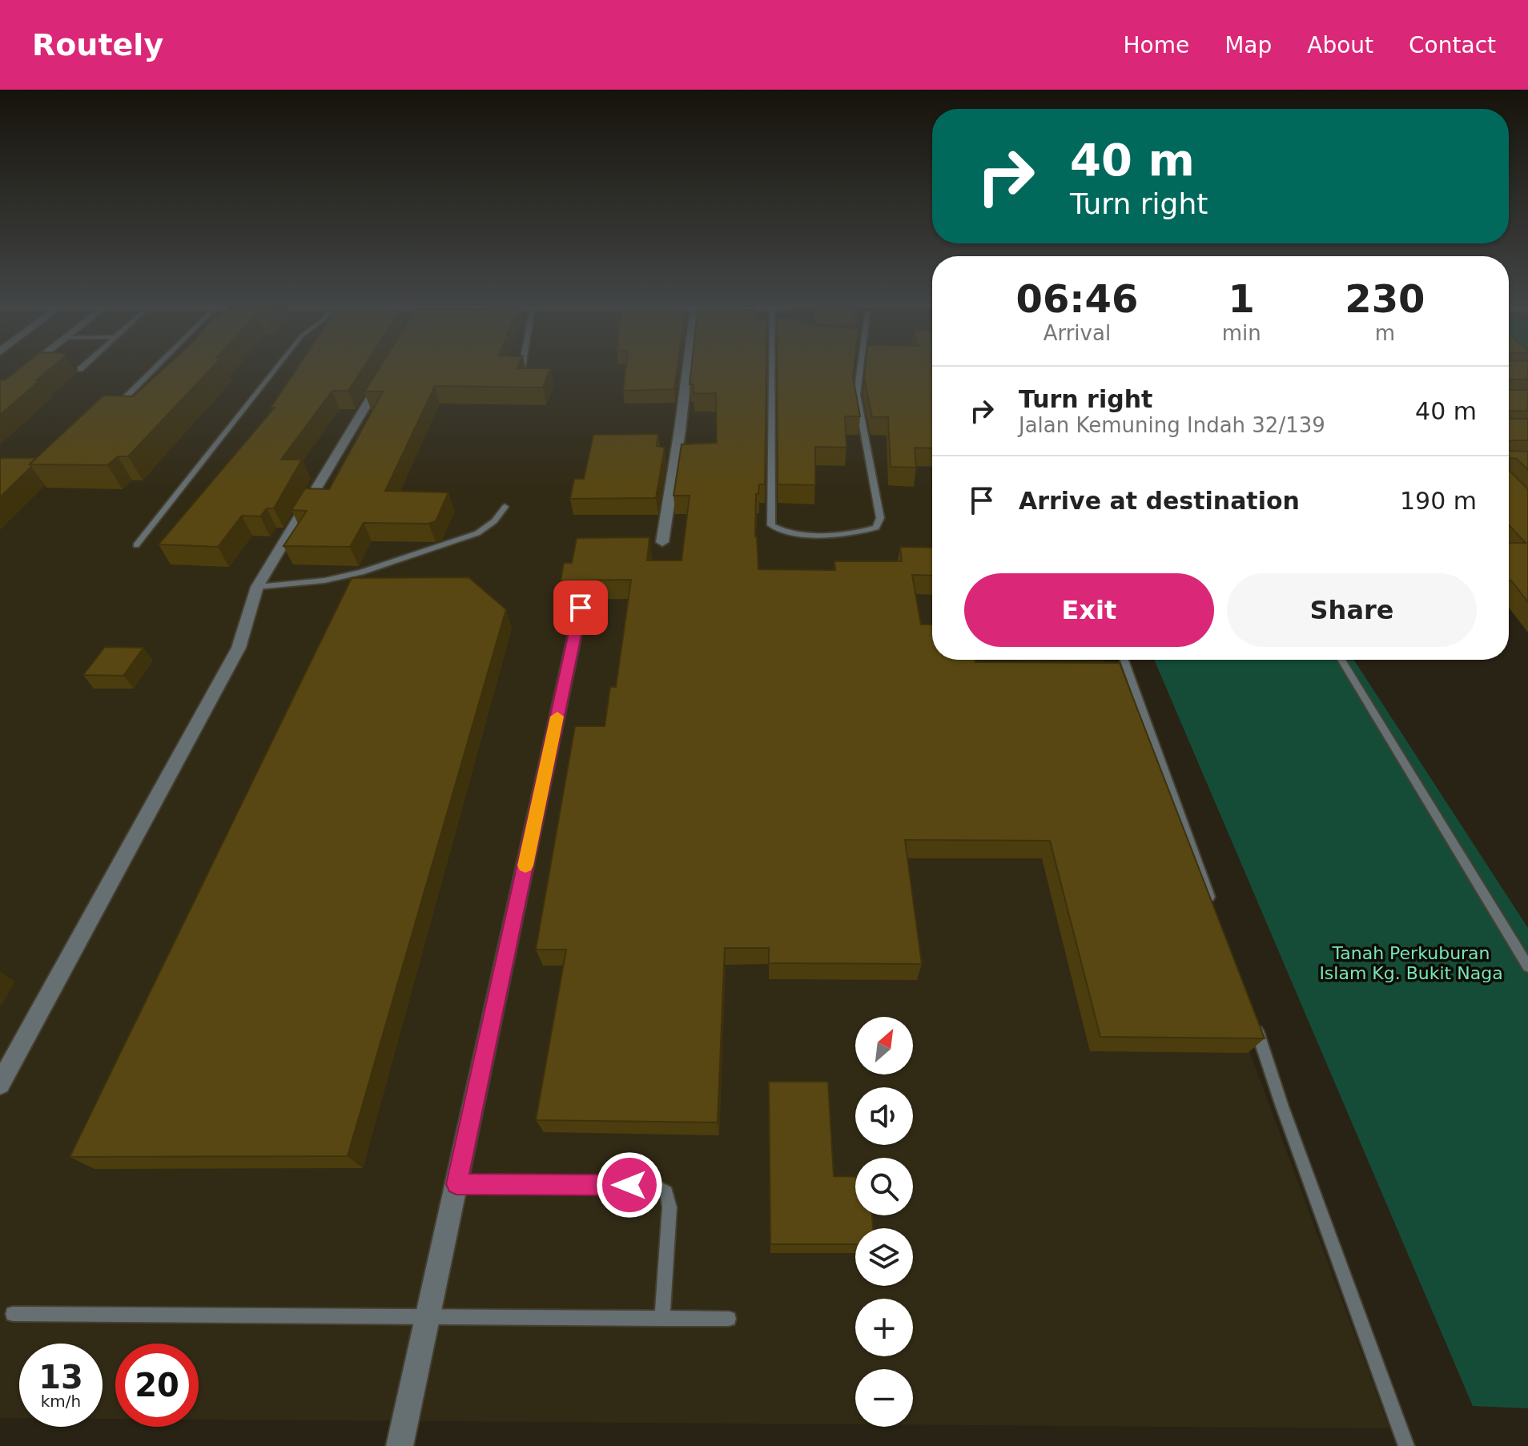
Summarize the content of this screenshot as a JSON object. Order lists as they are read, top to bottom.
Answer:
{
  "parks": ["Tanah Perkuburan Islam Kg. Bukit Naga"],
  "north": "top right",
  "page": {
    "header": "Routely",
    "nav": [
      "Home",
      "Map",
      "About",
      "Contact"
    ],
    "turn": ["40 m", "Turn right"],
    "eta": [
      "06:46",
      "Arrival",
      "1",
      "min",
      "230",
      "m"
    ],
    "list": [
      {
        "name": "Turn right",
        "note": "Jalan Kemuning Indah 32/139",
        "value": "40 m"
      },
      {
        "name": "Arrive at destination",
        "value": "190 m"
      }
    ],
    "buttons": ["Exit", "Share"],
    "map_buttons": ["+", "−"],
    "speed": "13 km/h",
    "limit": "20"
  }
}
